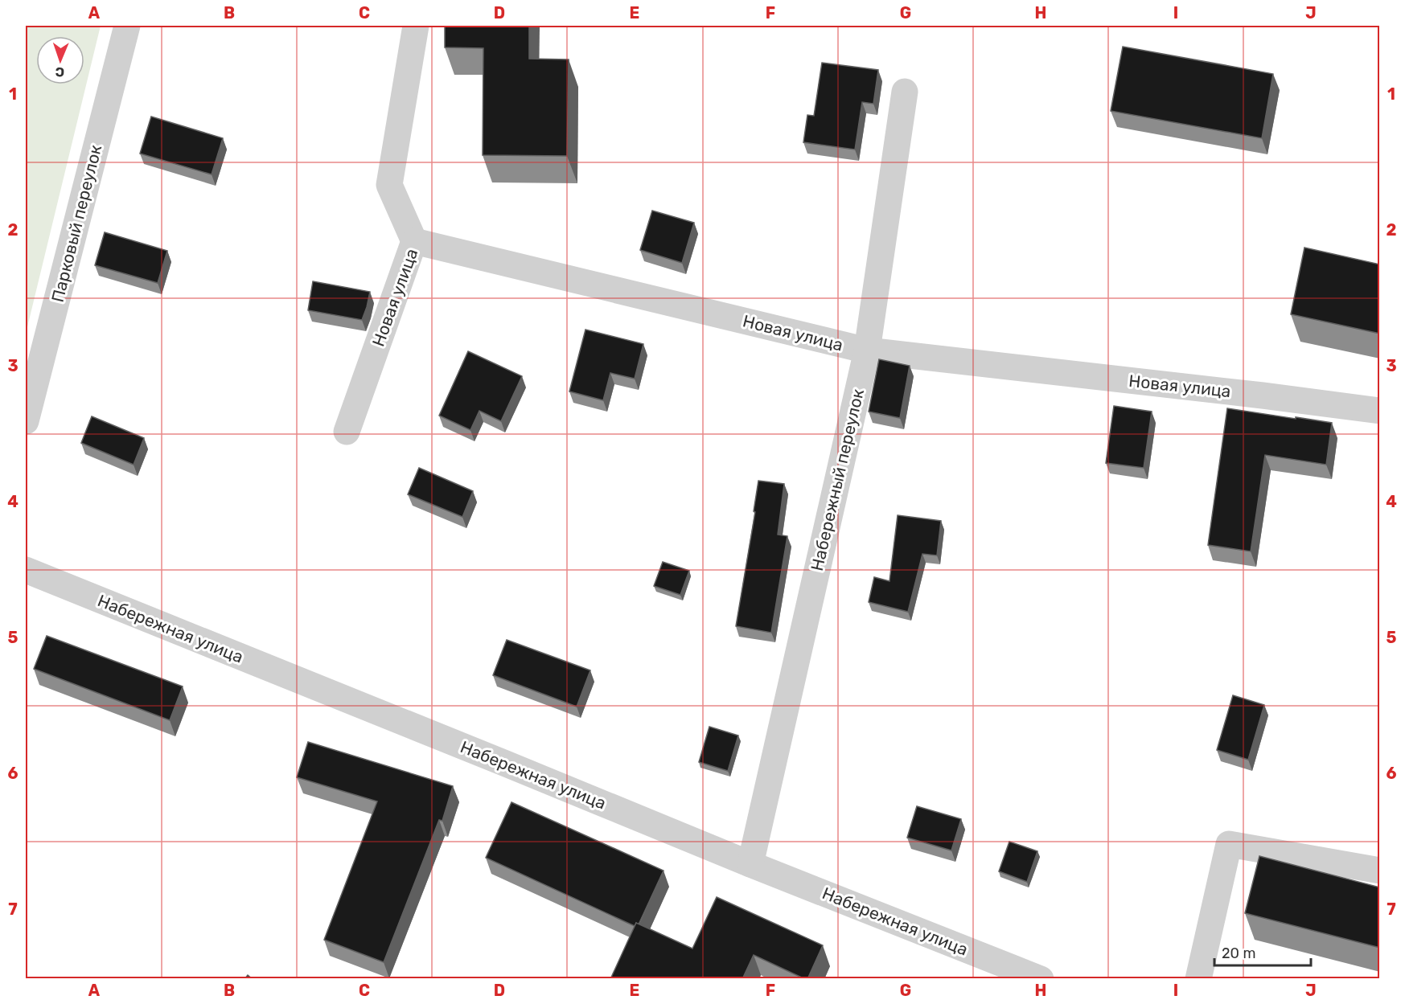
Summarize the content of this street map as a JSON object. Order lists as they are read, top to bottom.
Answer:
{
  "streets": {
    "street": [
      "Парковый переулок",
      "Новая улица",
      "Набережный переулок",
      "Набережная улица"
    ]
  },
  "crossings": [
    ["Новая улица", "Набережный переулок"],
    ["Набережный переулок", "Набережная улица"]
  ],
  "scale_bar": "20 m",
  "north": "bottom",
  "grid": {
    "columns": [
      "A",
      "B",
      "C",
      "D",
      "E",
      "F",
      "G",
      "H",
      "I",
      "J"
    ],
    "rows": [
      "1",
      "2",
      "3",
      "4",
      "5",
      "6",
      "7"
    ]
  }
}
